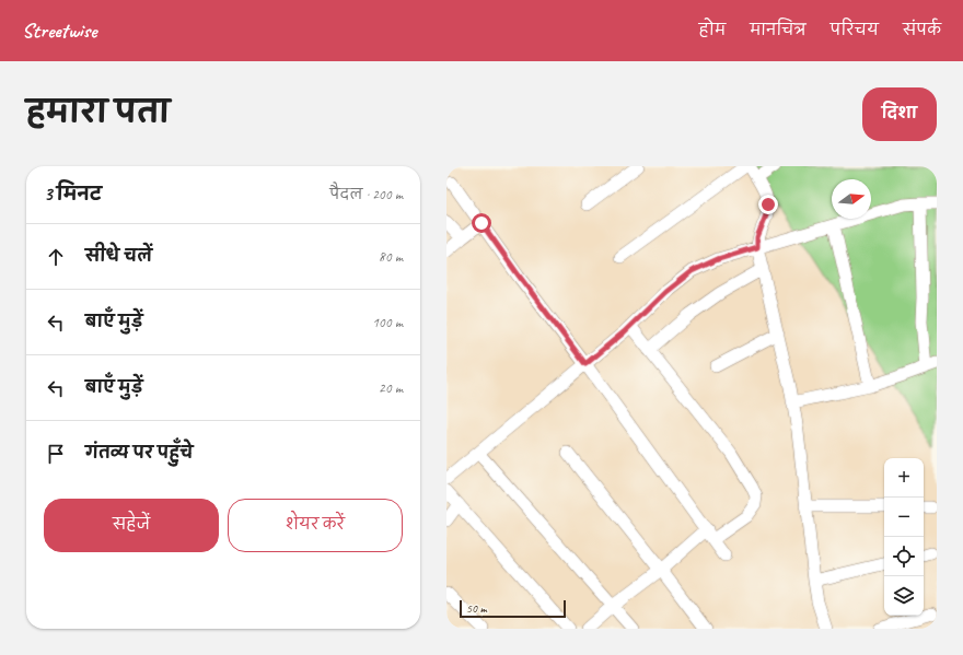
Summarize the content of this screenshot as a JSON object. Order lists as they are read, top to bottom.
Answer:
{
  "scale_bar": "50 m",
  "north": "right",
  "page": {
    "header": "Streetwise",
    "nav": [
      "होम",
      "मानचित्र",
      "परिचय",
      "संपर्क"
    ],
    "title": "हमारा पता",
    "buttons": [
      "दिशा",
      ["सहेजें", "शेयर करें"]
    ],
    "heading": ["3 मिनट", "पैदल · 200 m"],
    "list": [
      ["सीधे चलें", "80 m"],
      ["बाएँ मुड़ें", "100 m"],
      ["बाएँ मुड़ें", "20 m"],
      "गंतव्य पर पहुँचे"
    ],
    "map_buttons": ["+", "−"],
    "scale": "50 m"
  }
}
